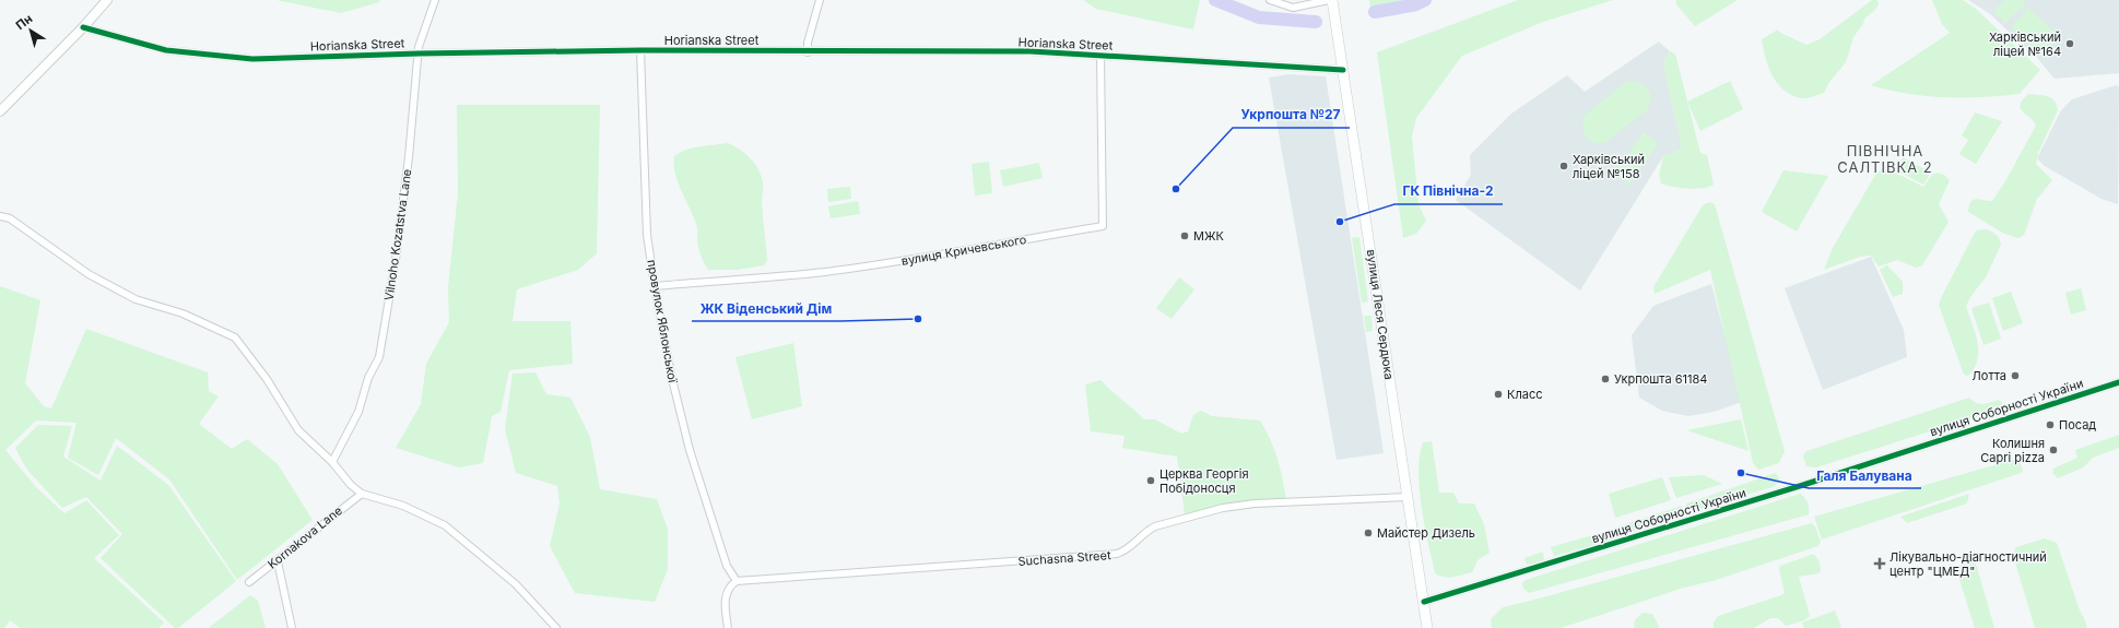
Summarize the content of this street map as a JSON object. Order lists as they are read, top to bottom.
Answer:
{
  "streets": {
    "main road": ["вулиця Леся Сердюка"],
    "street": [
      "Horianska Street",
      "Vilnoho Kozatstva Lane",
      "вулиця Кричевського",
      "провулок Яблонської",
      "вулиця Соборності України",
      "Kornakova Lane",
      "Suchasna Street"
    ]
  },
  "crossings": [
    ["Horianska Street", "Vilnoho Kozatstva Lane"],
    ["Horianska Street", "вулиця Кричевського"],
    ["Horianska Street", "вулиця Леся Сердюка"],
    ["Horianska Street", "провулок Яблонської"],
    ["вулиця Кричевського", "провулок Яблонської"],
    ["вулиця Леся Сердюка", "вулиця Соборності України"],
    ["вулиця Леся Сердюка", "Suchasna Street"],
    ["провулок Яблонської", "Suchasna Street"]
  ],
  "districts": ["ПІВНІЧНА САЛТІВКА 2"],
  "places": {
    "other": [
      "Харківський ліцей №164",
      "Харківський ліцей №158",
      "Укрпошта №27",
      "ГК Північна-2",
      "МЖК",
      "ЖК Віденський Дім",
      "Лотта",
      "Укрпошта 61184",
      "Класс",
      "Посад",
      "Колишня Capri pizza",
      "Галя Балувана",
      "Церква Георгія Побідоносця",
      "Майстер Дизель"
    ],
    "health": ["Лікувально-діагностичний центр \"ЦМЕД\""]
  },
  "north": "top left"
}
